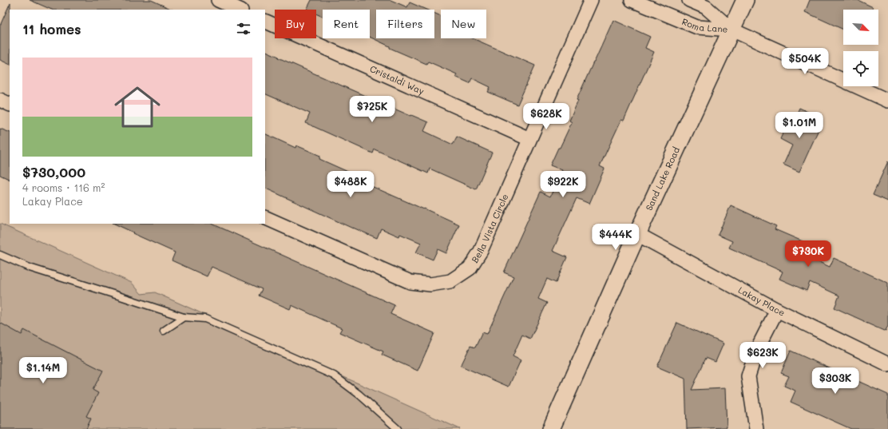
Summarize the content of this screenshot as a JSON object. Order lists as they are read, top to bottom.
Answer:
{
  "streets": {
    "street": [
      "Roma Lane",
      "Cristaldi Way",
      "Sand Lake Road",
      "Bella Vista Circle",
      "Lakay Place"
    ]
  },
  "crossings": [
    ["Roma Lane", "Sand Lake Road"],
    ["Cristaldi Way", "Bella Vista Circle"],
    ["Sand Lake Road", "Lakay Place"]
  ],
  "north": "bottom right",
  "page": {
    "chip": [
      "Buy",
      "Rent",
      "Filters",
      "New"
    ],
    "heading": "11 homes",
    "price": [
      "$504K",
      "$725K",
      "$628K",
      "$1.01M",
      "$488K",
      "$922K",
      "$444K",
      "$730K",
      "$623K",
      "$1.14M",
      "$303K"
    ],
    "list": [
      {
        "name": "$730,000",
        "note": "4 rooms · 116 m² · Lakay Place"
      }
    ]
  }
}
